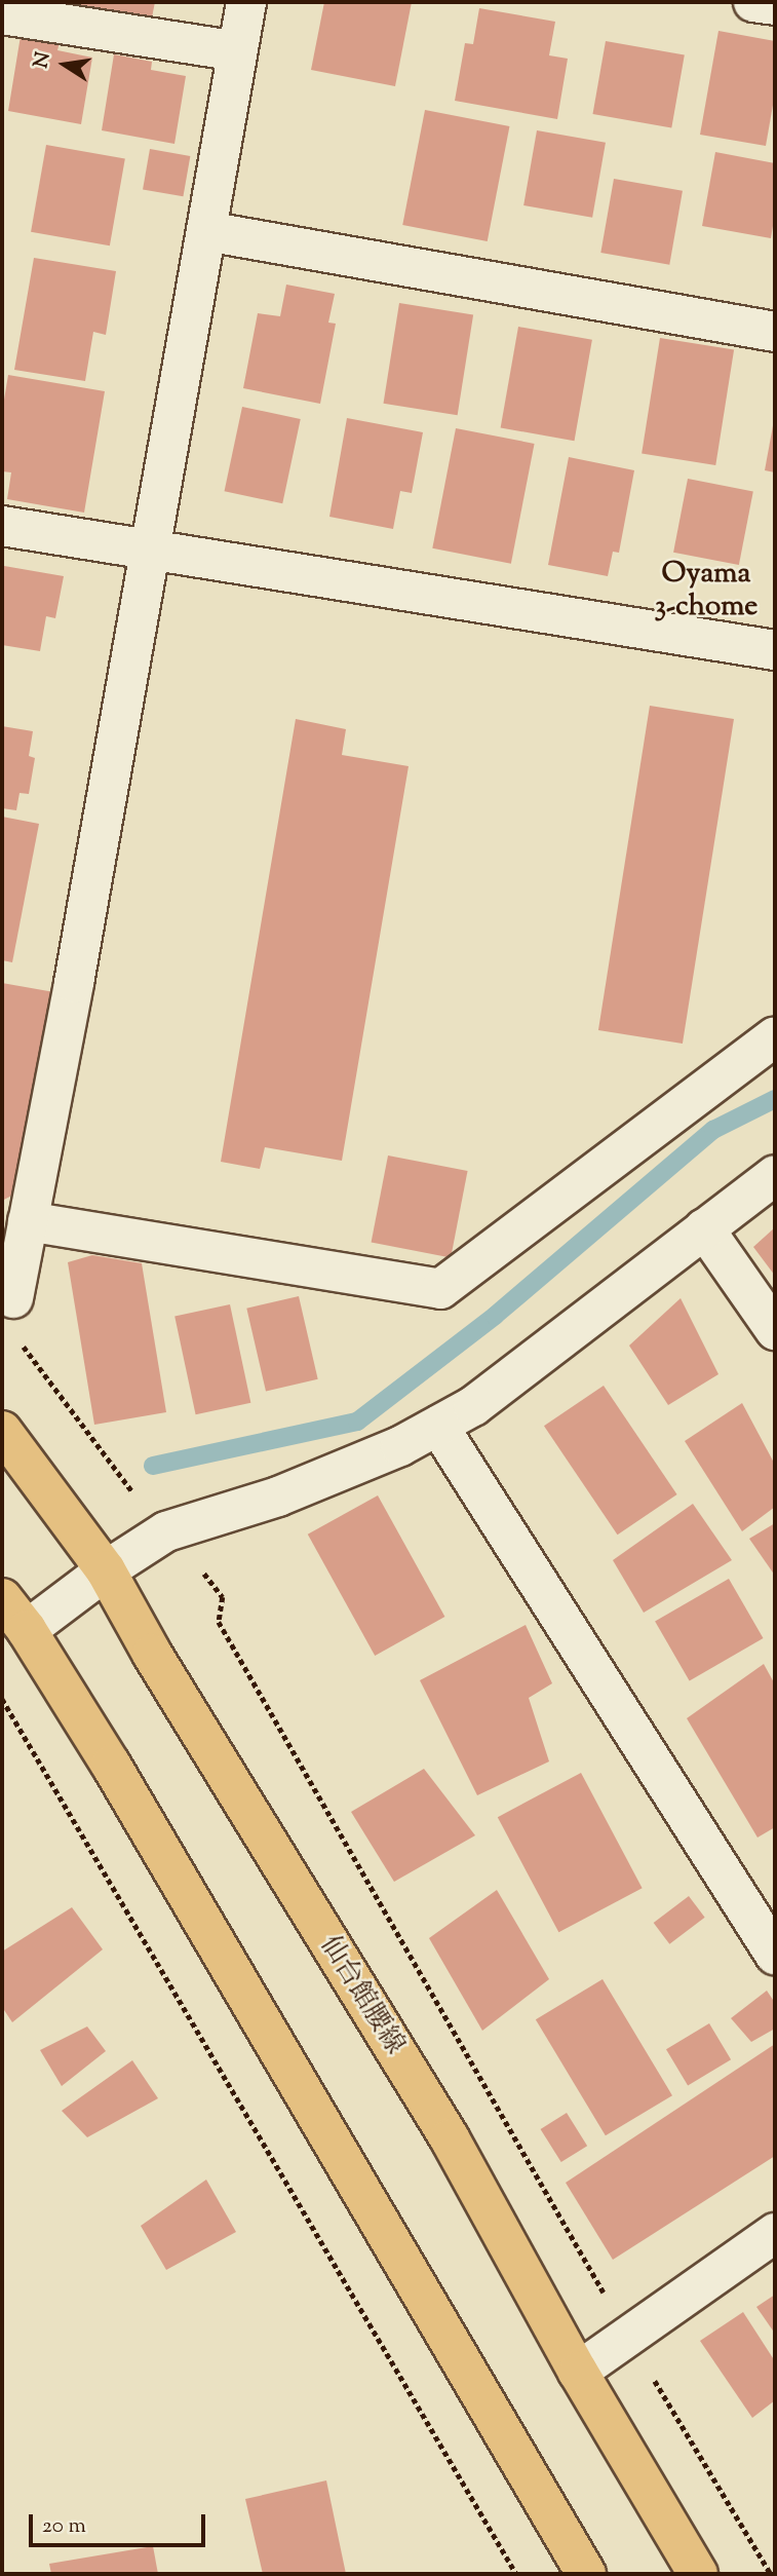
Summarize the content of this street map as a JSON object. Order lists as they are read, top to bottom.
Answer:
{
  "streets": {
    "main road": ["仙台館腰線"]
  },
  "districts": ["Oyama 3-chome"],
  "scale_bar": "20 m",
  "north": "left"
}
